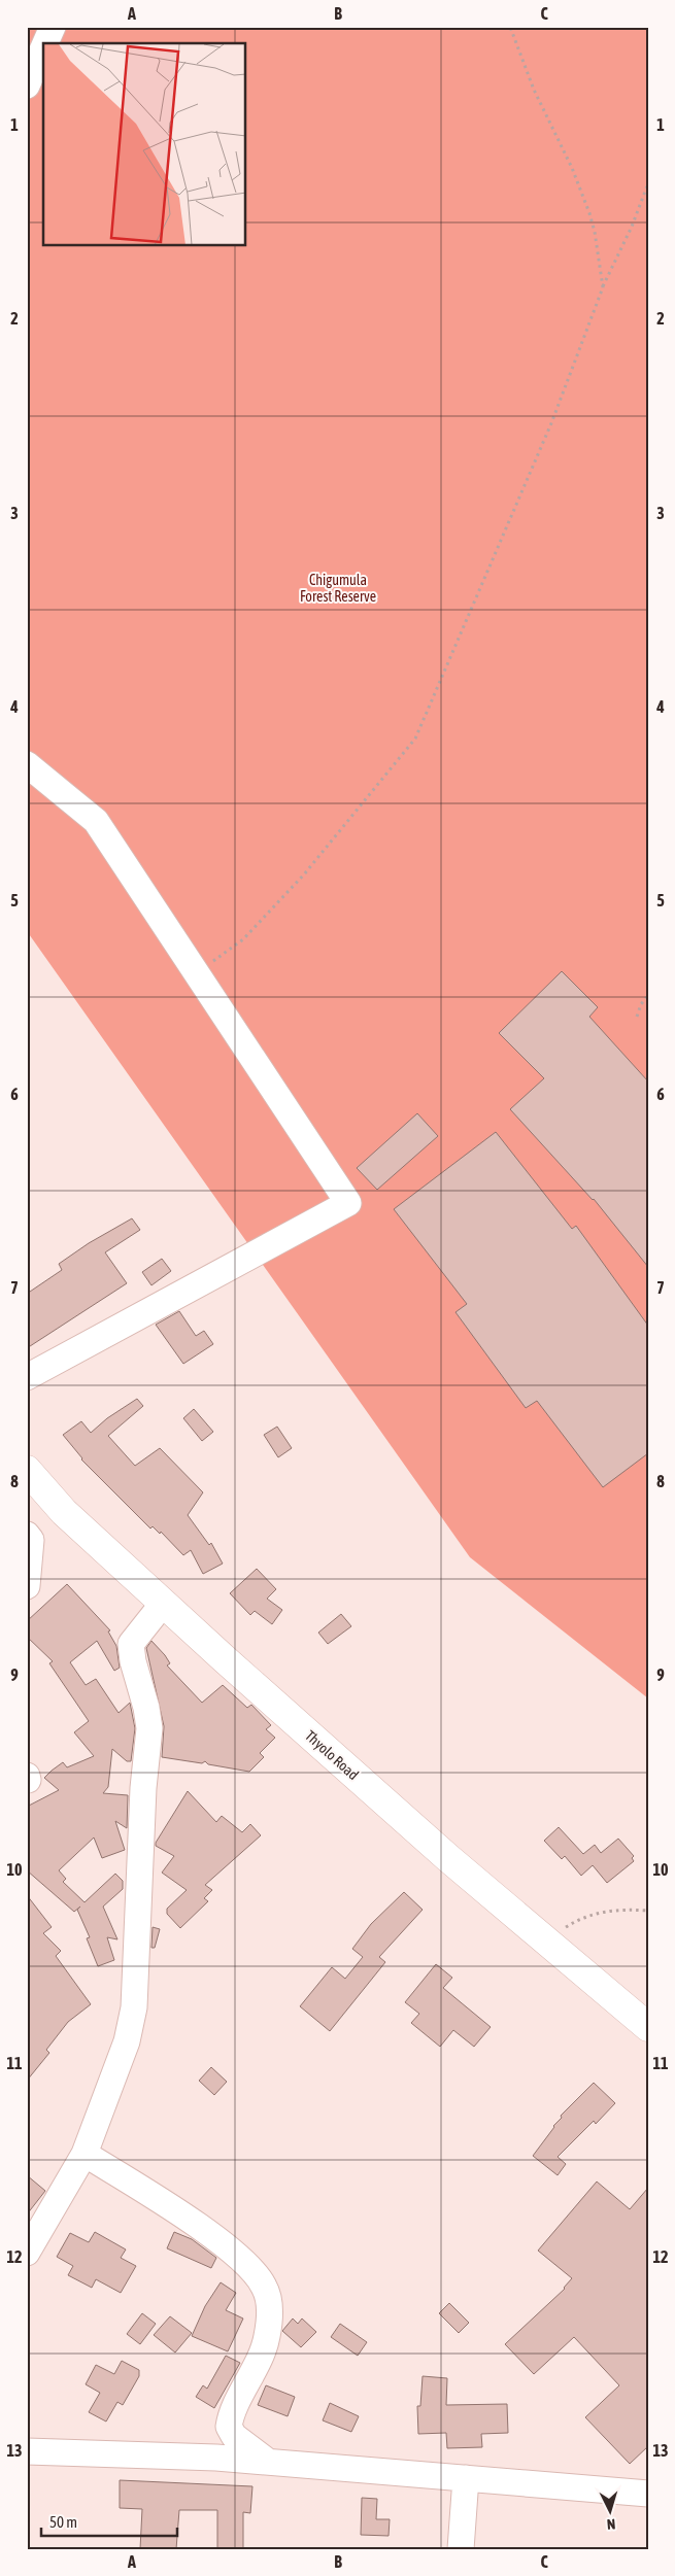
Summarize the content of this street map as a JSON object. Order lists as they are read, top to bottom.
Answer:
{
  "streets": {
    "highway": ["Thyolo Road"]
  },
  "parks": ["Chigumula Forest Reserve"],
  "scale_bar": "50 m",
  "north": "bottom",
  "grid": {
    "columns": ["A", "B", "C"],
    "rows": [
      "1",
      "2",
      "3",
      "4",
      "5",
      "6",
      "7",
      "8",
      "9",
      "10",
      "11",
      "12",
      "13"
    ]
  }
}
